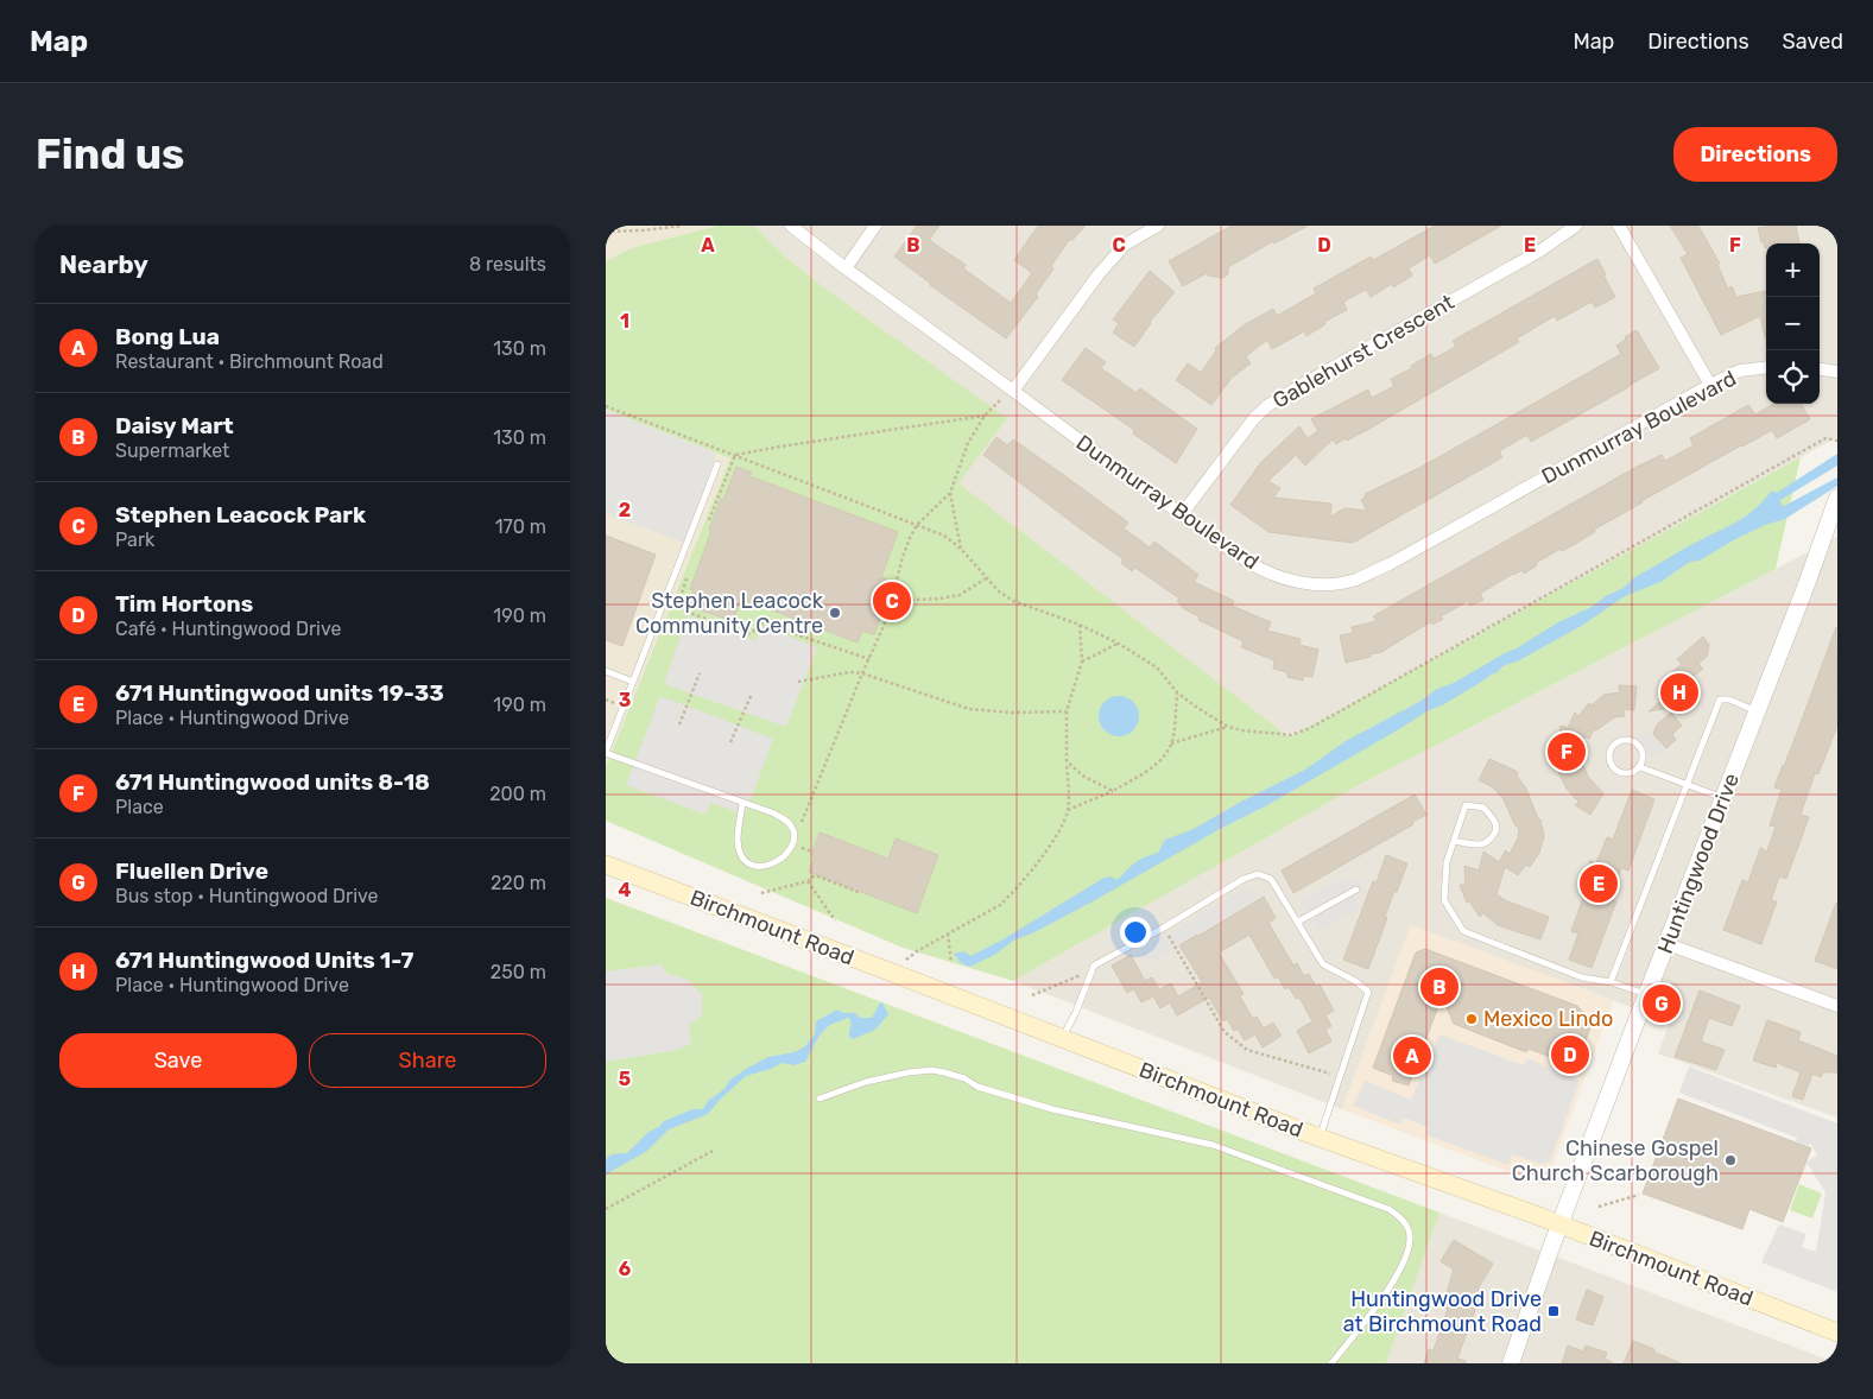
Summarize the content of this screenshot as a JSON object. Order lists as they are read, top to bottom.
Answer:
{
  "streets": {
    "main road": ["Birchmount Road"],
    "street": ["Gablehurst Crescent", "Dunmurray Boulevard", "Huntingwood Drive"]
  },
  "crossings": [
    ["Gablehurst Crescent", "Dunmurray Boulevard"],
    ["Huntingwood Drive", "Birchmount Road"]
  ],
  "places": {
    "other": ["Stephen Leacock Community Centre", "Mexico Lindo", "Chinese Gospel Church Scarborough"],
    "transit": ["Huntingwood Drive at Birchmount Road"]
  },
  "page": {
    "header": "Map",
    "nav": ["Map", "Directions", "Saved"],
    "buttons": [
      "Directions",
      ["Save", "Share"]
    ],
    "title": "Find us",
    "heading": ["Nearby", "8 results"],
    "map_buttons": ["+", "−"],
    "list": [
      {
        "mark": "A",
        "name": "Bong Lua",
        "note": "Restaurant · Birchmount Road",
        "value": "130 m"
      },
      {
        "mark": "B",
        "name": "Daisy Mart",
        "note": "Supermarket",
        "value": "130 m"
      },
      {
        "mark": "C",
        "name": "Stephen Leacock Park",
        "note": "Park",
        "value": "170 m"
      },
      {
        "mark": "D",
        "name": "Tim Hortons",
        "note": "Café · Huntingwood Drive",
        "value": "190 m"
      },
      {
        "mark": "E",
        "name": "671 Huntingwood units 19-33",
        "note": "Place · Huntingwood Drive",
        "value": "190 m"
      },
      {
        "mark": "F",
        "name": "671 Huntingwood units 8-18",
        "note": "Place",
        "value": "200 m"
      },
      {
        "mark": "G",
        "name": "Fluellen Drive",
        "note": "Bus stop · Huntingwood Drive",
        "value": "220 m"
      },
      {
        "mark": "H",
        "name": "671 Huntingwood Units 1-7",
        "note": "Place · Huntingwood Drive",
        "value": "250 m"
      }
    ],
    "pins": [
      "C",
      "H",
      "F",
      "E",
      "B",
      "G",
      "D",
      "A"
    ]
  },
  "grid": {
    "columns": [
      "A",
      "B",
      "C",
      "D",
      "E",
      "F"
    ],
    "rows": [
      "1",
      "2",
      "3",
      "4",
      "5",
      "6"
    ]
  }
}
